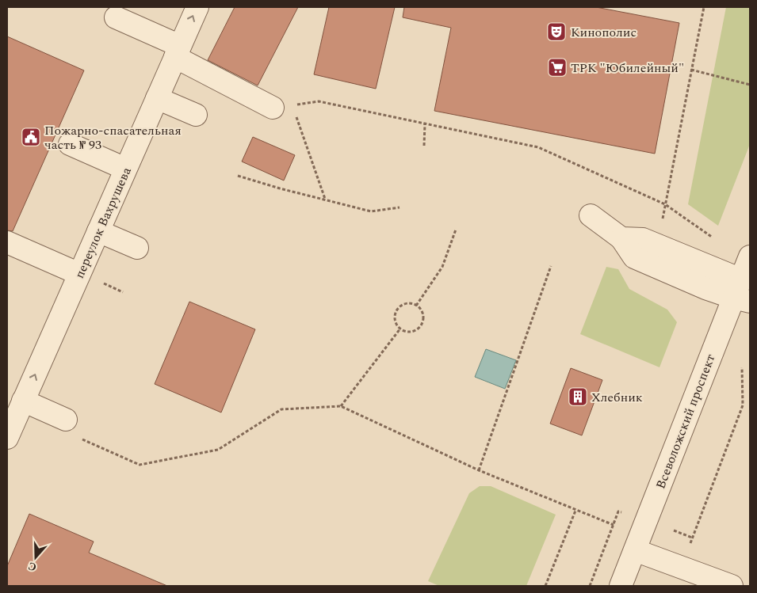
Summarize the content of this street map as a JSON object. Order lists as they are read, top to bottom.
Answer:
{
  "streets": {
    "street": ["переулок Вахрушева", "Всеволожский проспект"]
  },
  "one_way": ["переулок Вахрушева"],
  "places": {
    "theatre": ["Кинополис"],
    "supermarket": ["ТРК \"Юбилейный\""],
    "public building": ["Пожарно-спасательная часть № 93"],
    "building": ["Хлебник"]
  },
  "north": "bottom"
}
